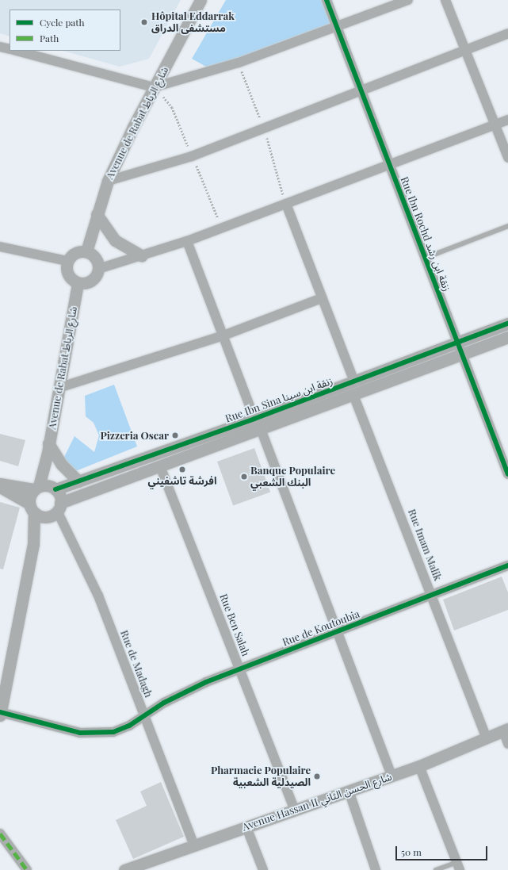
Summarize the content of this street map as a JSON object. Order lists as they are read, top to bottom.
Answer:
{
  "streets": {
    "street": [
      "Avenue de Rabat شارع الرباط",
      "Rue Ibn Rochd زنقة ابن رشد",
      "Rue Ibn Sina زنقة ابن سينا",
      "Rue Imam Malik",
      "Rue Ben Salah",
      "Rue de Koutoubia",
      "Rue de Madagh",
      "Avenue Hassan II شارع الحسن الثاني"
    ]
  },
  "crossings": [
    ["Avenue de Rabat شارع الرباط", "Rue Ibn Sina زنقة ابن سينا"],
    ["Avenue de Rabat شارع الرباط", "Rue de Madagh"],
    ["Rue Ibn Rochd زنقة ابن رشد", "Rue Ibn Sina زنقة ابن سينا"],
    ["Rue Ibn Sina زنقة ابن سينا", "Rue Imam Malik"],
    ["Rue Ibn Sina زنقة ابن سينا", "Rue Ben Salah"],
    ["Rue Ibn Sina زنقة ابن سينا", "Rue de Madagh"],
    ["Rue Imam Malik", "Rue de Koutoubia"],
    ["Rue Imam Malik", "Avenue Hassan II شارع الحسن الثاني"],
    ["Rue Ben Salah", "Rue de Koutoubia"],
    ["Rue Ben Salah", "Avenue Hassan II شارع الحسن الثاني"],
    ["Rue de Koutoubia", "Rue de Madagh"],
    ["Rue de Madagh", "Avenue Hassan II شارع الحسن الثاني"]
  ],
  "places": [
    "Hôpital Eddarrak مستشفى الدراق",
    "Pizzeria Oscar",
    "افرشة تاشفيني",
    "Banque Populaire البنك الشعبي",
    "Pharmacie Populaire الصيدلية الشعبية"
  ],
  "legend": ["Cycle path", "Path"],
  "scale_bar": "50 m"
}
